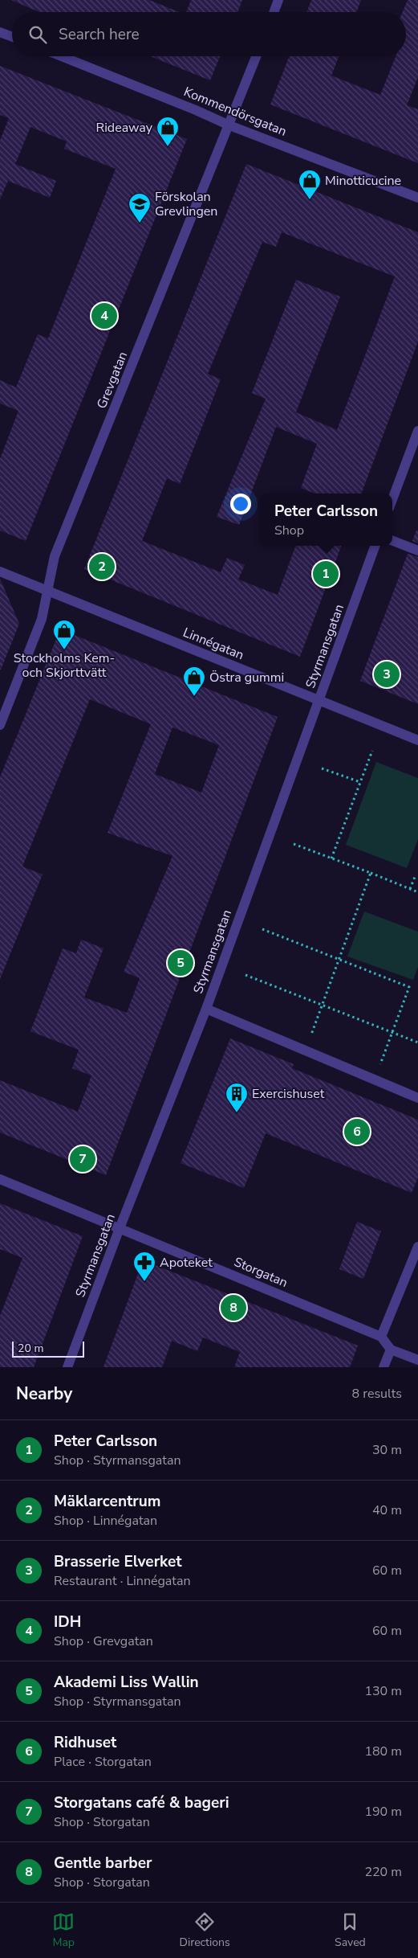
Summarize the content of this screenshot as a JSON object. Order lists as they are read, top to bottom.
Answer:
{
  "streets": {
    "street": [
      "Kommendörsgatan",
      "Grevgatan",
      "Linnégatan",
      "Styrmansgatan",
      "Storgatan"
    ]
  },
  "crossings": [
    ["Kommendörsgatan", "Grevgatan"],
    ["Grevgatan", "Linnégatan"],
    ["Linnégatan", "Styrmansgatan"],
    ["Styrmansgatan", "Storgatan"]
  ],
  "places": {
    "shop": [
      "Rideaway",
      "Minotticucine",
      "Stockholms Kem- och Skjorttvätt",
      "Östra gummi"
    ],
    "school or university": ["Förskolan Grevlingen"],
    "building": ["Exercishuset"],
    "pharmacy": ["Apoteket"]
  },
  "scale_bar": "20 m",
  "page": {
    "search": "Search here",
    "pins": [
      "4",
      "2",
      "1",
      "3",
      "5",
      "6",
      "7",
      "8"
    ],
    "popup": ["Peter Carlsson", "Shop"],
    "scale": "20 m",
    "heading": ["Nearby", "8 results"],
    "list": [
      {
        "mark": "1",
        "name": "Peter Carlsson",
        "note": "Shop · Styrmansgatan",
        "value": "30 m"
      },
      {
        "mark": "2",
        "name": "Mäklarcentrum",
        "note": "Shop · Linnégatan",
        "value": "40 m"
      },
      {
        "mark": "3",
        "name": "Brasserie Elverket",
        "note": "Restaurant · Linnégatan",
        "value": "60 m"
      },
      {
        "mark": "4",
        "name": "IDH",
        "note": "Shop · Grevgatan",
        "value": "60 m"
      },
      {
        "mark": "5",
        "name": "Akademi Liss Wallin",
        "note": "Shop · Styrmansgatan",
        "value": "130 m"
      },
      {
        "mark": "6",
        "name": "Ridhuset",
        "note": "Place · Storgatan",
        "value": "180 m"
      },
      {
        "mark": "7",
        "name": "Storgatans café & bageri",
        "note": "Shop · Storgatan",
        "value": "190 m"
      },
      {
        "mark": "8",
        "name": "Gentle barber",
        "note": "Shop · Storgatan",
        "value": "220 m"
      }
    ],
    "nav": ["Map", "Directions", "Saved"]
  }
}
